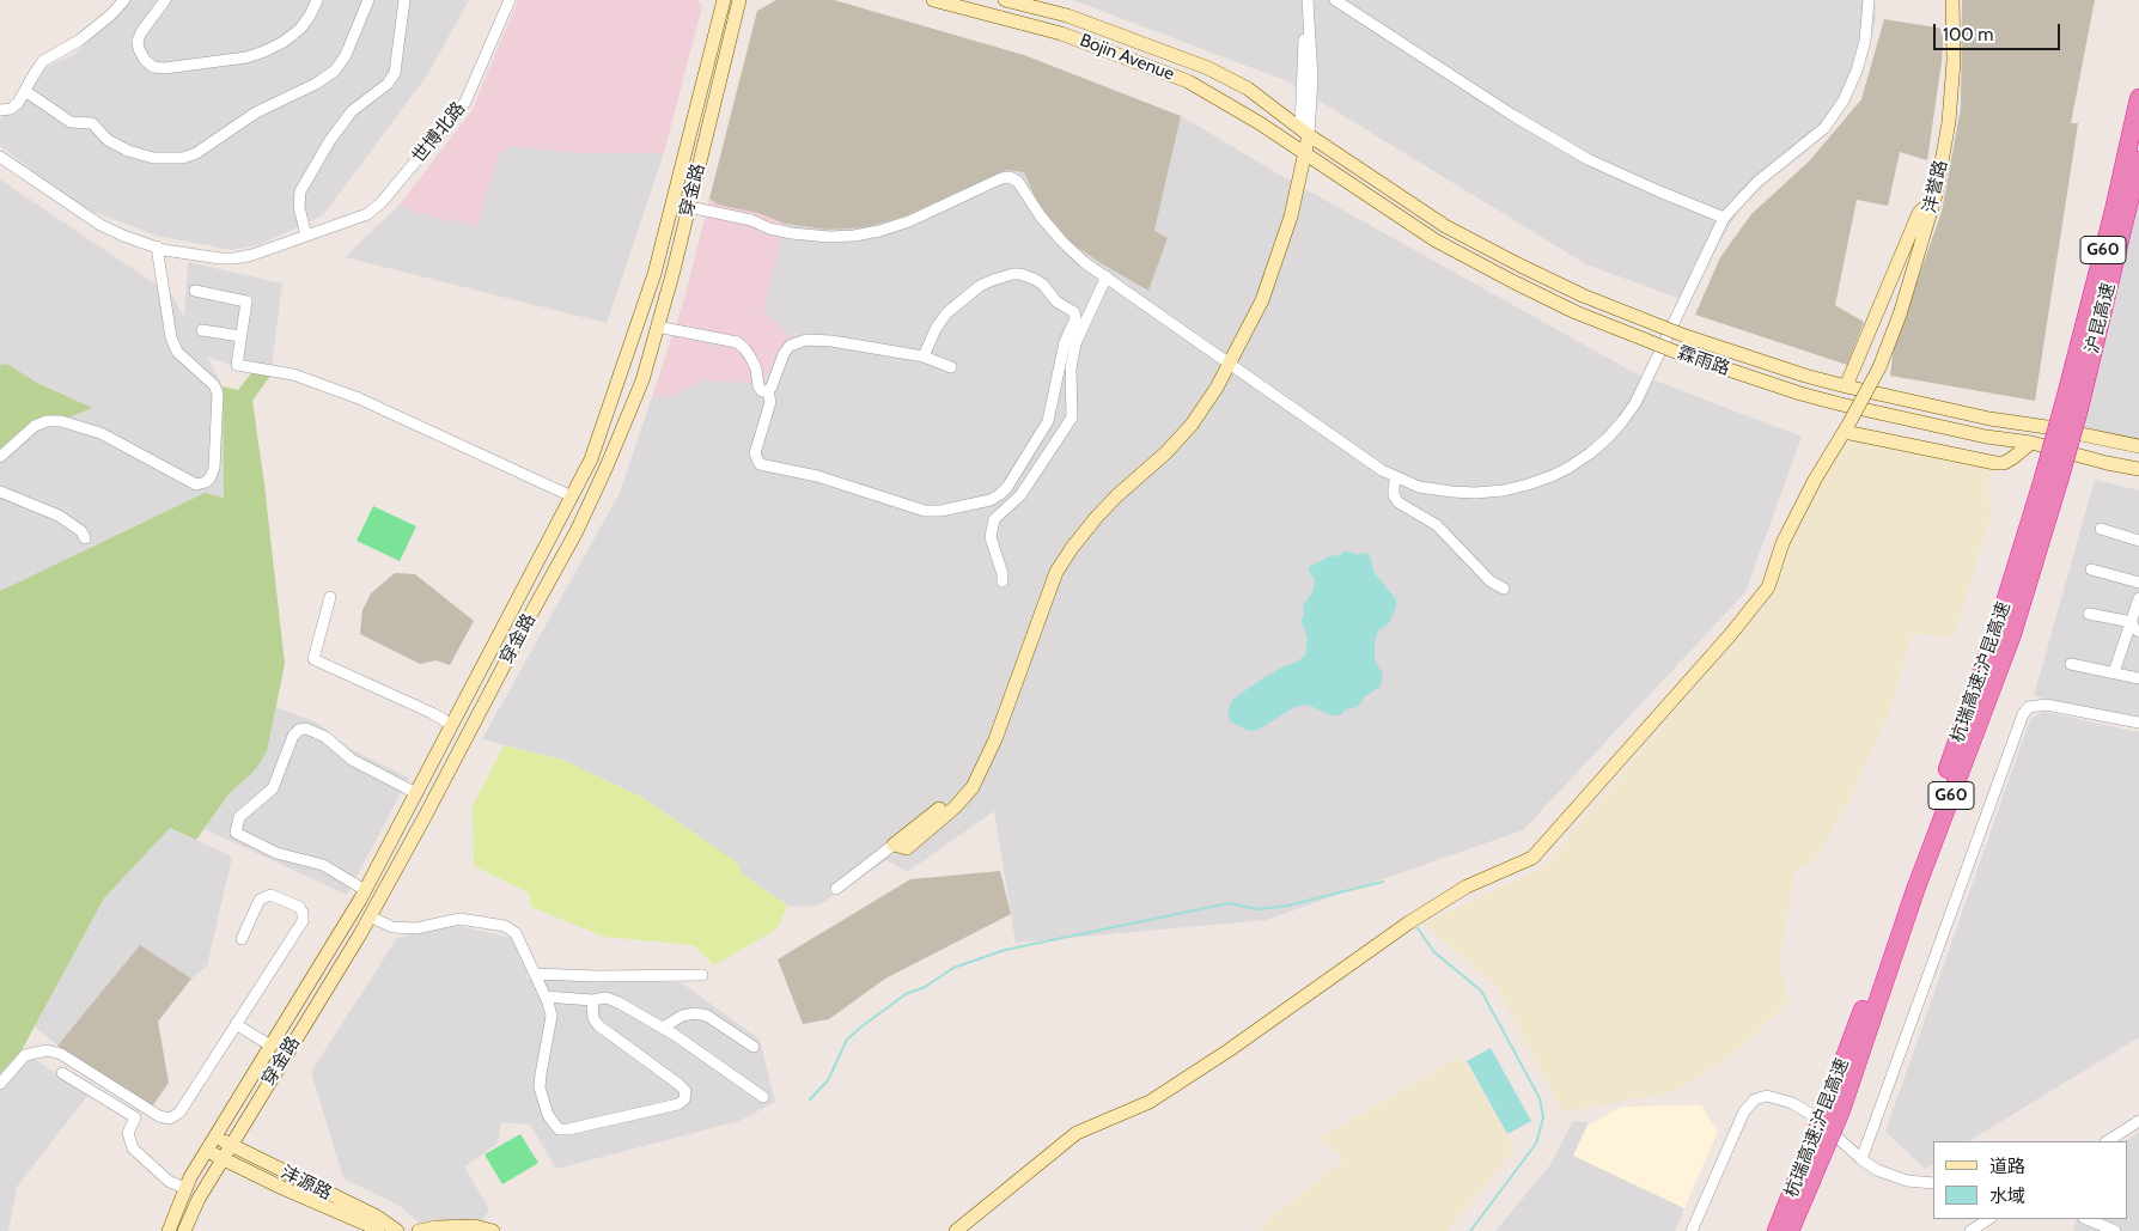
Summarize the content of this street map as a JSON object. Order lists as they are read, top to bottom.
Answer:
{
  "streets": {
    "highway": ["G60", "沪昆高速", "杭瑞高速;沪昆高速"],
    "main road": [
      "Bojin Avenue",
      "沣誉路",
      "穿金路",
      "霖雨路",
      "沣源路"
    ],
    "street": ["世博北路"]
  },
  "crossings": [
    ["Bojin Avenue", "霖雨路"],
    ["穿金路", "沣源路"],
    ["沪昆高速", "杭瑞高速;沪昆高速"]
  ],
  "legend": ["道路", "水域"],
  "scale_bar": "100 m"
}
